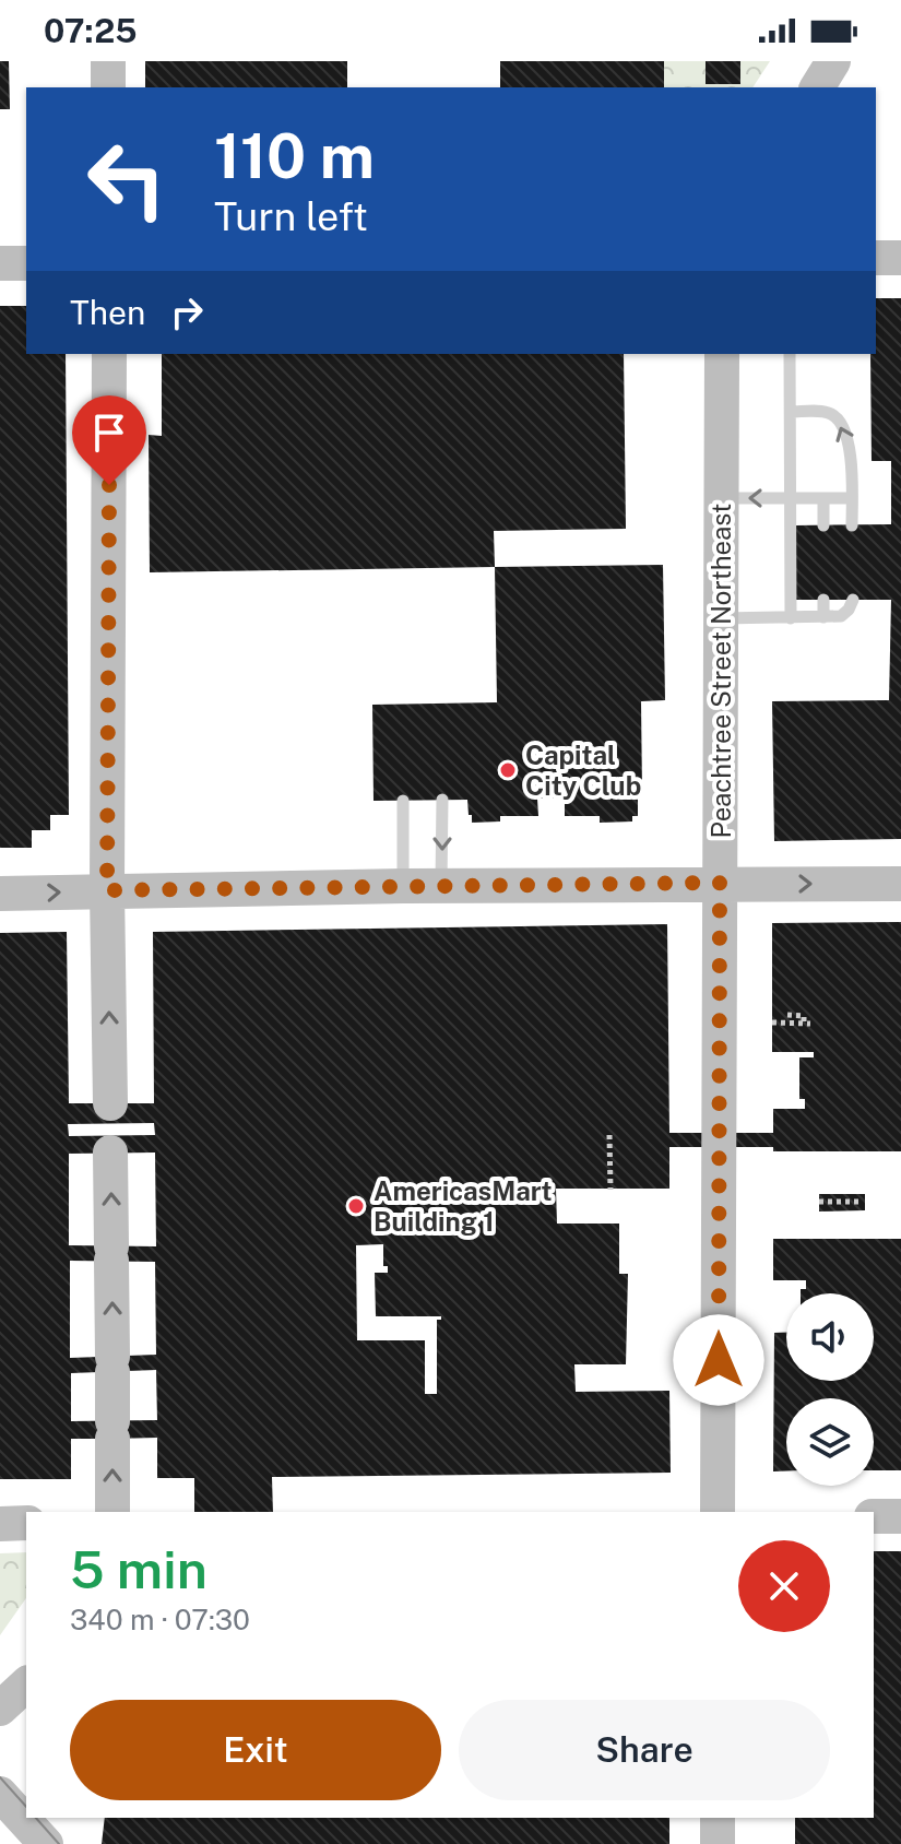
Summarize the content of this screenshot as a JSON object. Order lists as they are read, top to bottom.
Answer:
{
  "streets": {
    "street": ["Peachtree Street Northeast"]
  },
  "places": ["Capital City Club", "AmericasMart Building 1"],
  "page": {
    "status": "07:25",
    "turn": ["110 m", "Turn left"],
    "then": "Then",
    "heading": ["5 min", "340 m · 07:30"],
    "buttons": ["Exit", "Share"]
  }
}
